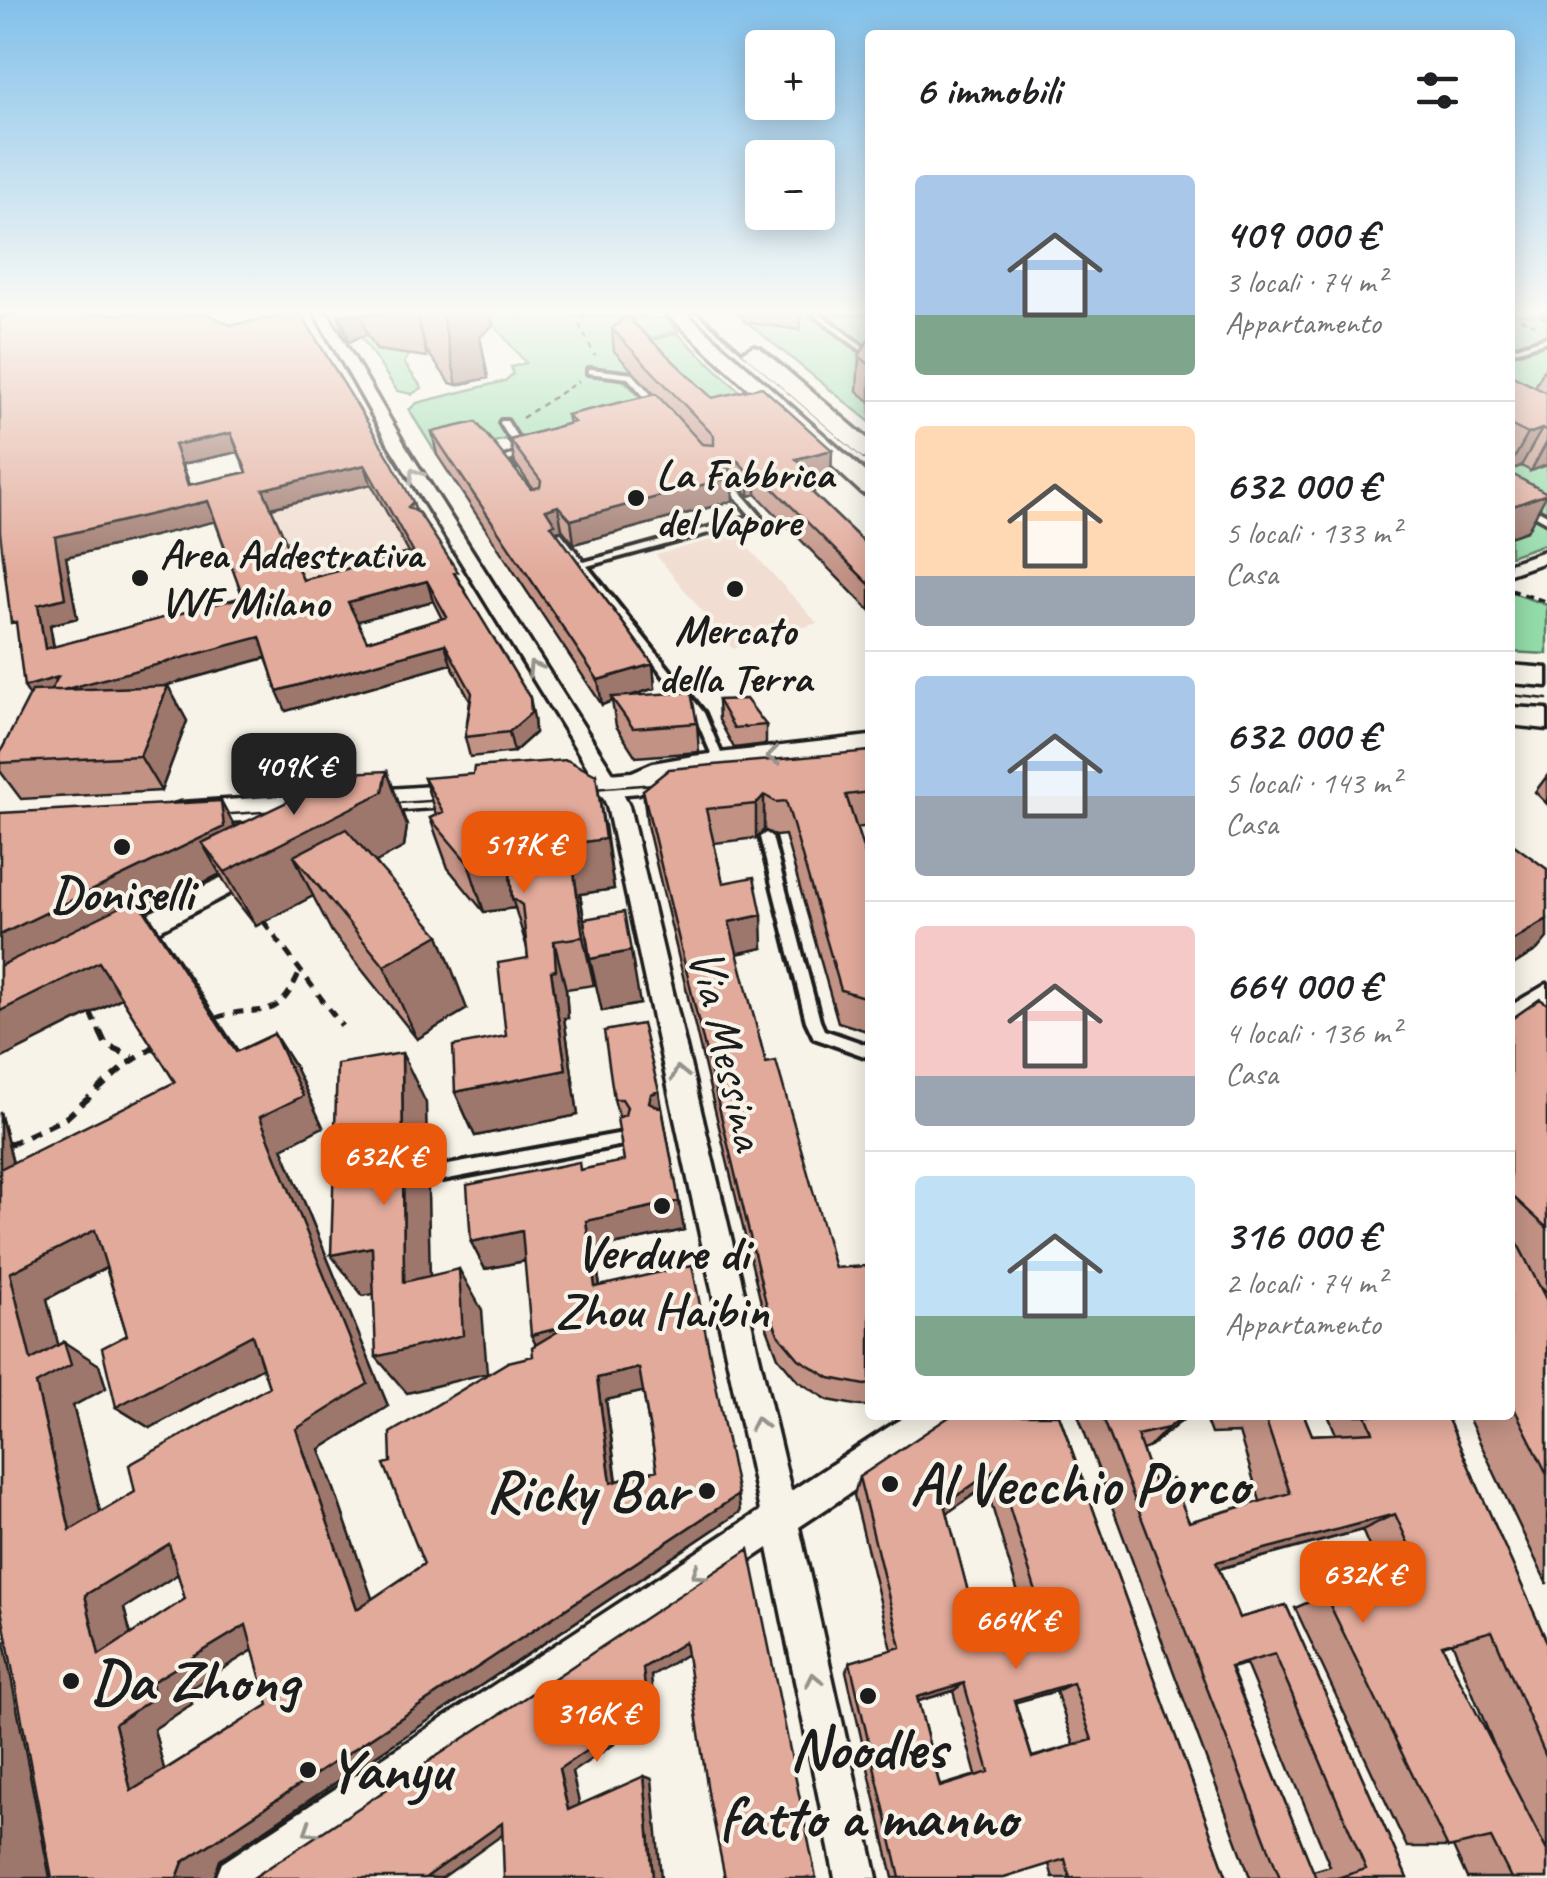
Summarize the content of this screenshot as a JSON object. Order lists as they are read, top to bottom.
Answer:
{
  "streets": {
    "street": ["Via Messina"]
  },
  "one_way": ["Via Messina"],
  "places": [
    "La Fabbrica del Vapore",
    "Area Addestrativa VVF Milano",
    "Mercato della Terra",
    "Doniselli",
    "Verdure di Zhou Haibin",
    "Al Vecchio Porco",
    "Ricky Bar",
    "Da Zhong",
    "Noodles fatto a manno",
    "Yanyu"
  ],
  "page": {
    "map_buttons": ["+", "−"],
    "heading": "6 immobili",
    "list": [
      {
        "name": "409 000 €",
        "note": "3 locali · 74 m² · Appartamento"
      },
      {
        "name": "632 000 €",
        "note": "5 locali · 133 m² · Casa"
      },
      {
        "name": "632 000 €",
        "note": "5 locali · 143 m² · Casa"
      },
      {
        "name": "664 000 €",
        "note": "4 locali · 136 m² · Casa"
      },
      {
        "name": "316 000 €",
        "note": "2 locali · 74 m² · Appartamento"
      }
    ],
    "price": [
      "409K €",
      "517K €",
      "632K €",
      "632K €",
      "664K €",
      "316K €"
    ]
  }
}
